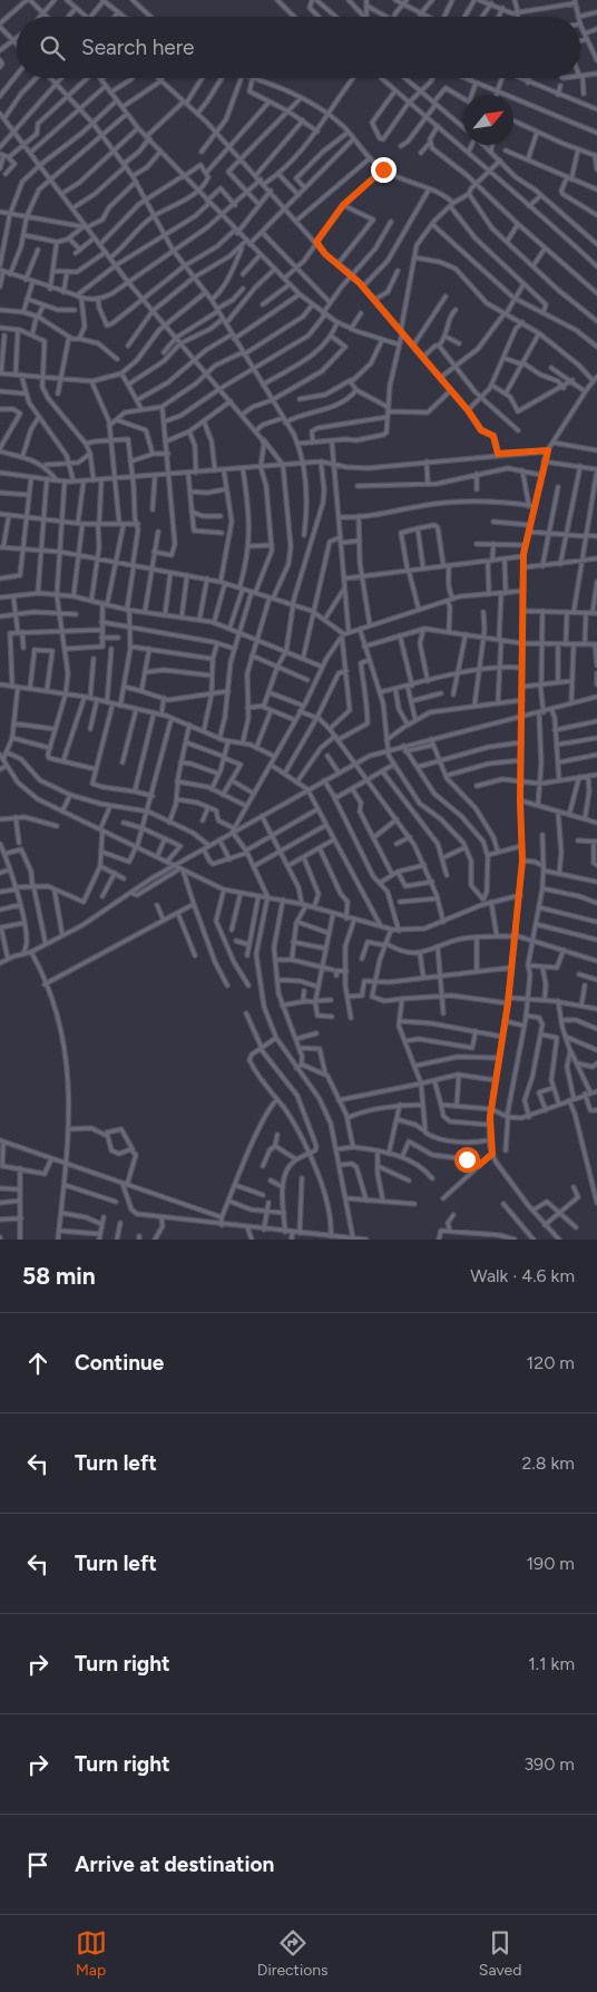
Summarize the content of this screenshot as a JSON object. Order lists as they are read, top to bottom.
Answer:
{
  "north": "top right",
  "page": {
    "search": "Search here",
    "heading": ["58 min", "Walk · 4.6 km"],
    "list": [
      ["Continue", "120 m"],
      ["Turn left", "2.8 km"],
      ["Turn left", "190 m"],
      ["Turn right", "1.1 km"],
      ["Turn right", "390 m"],
      "Arrive at destination"
    ],
    "nav": ["Map", "Directions", "Saved"]
  }
}
